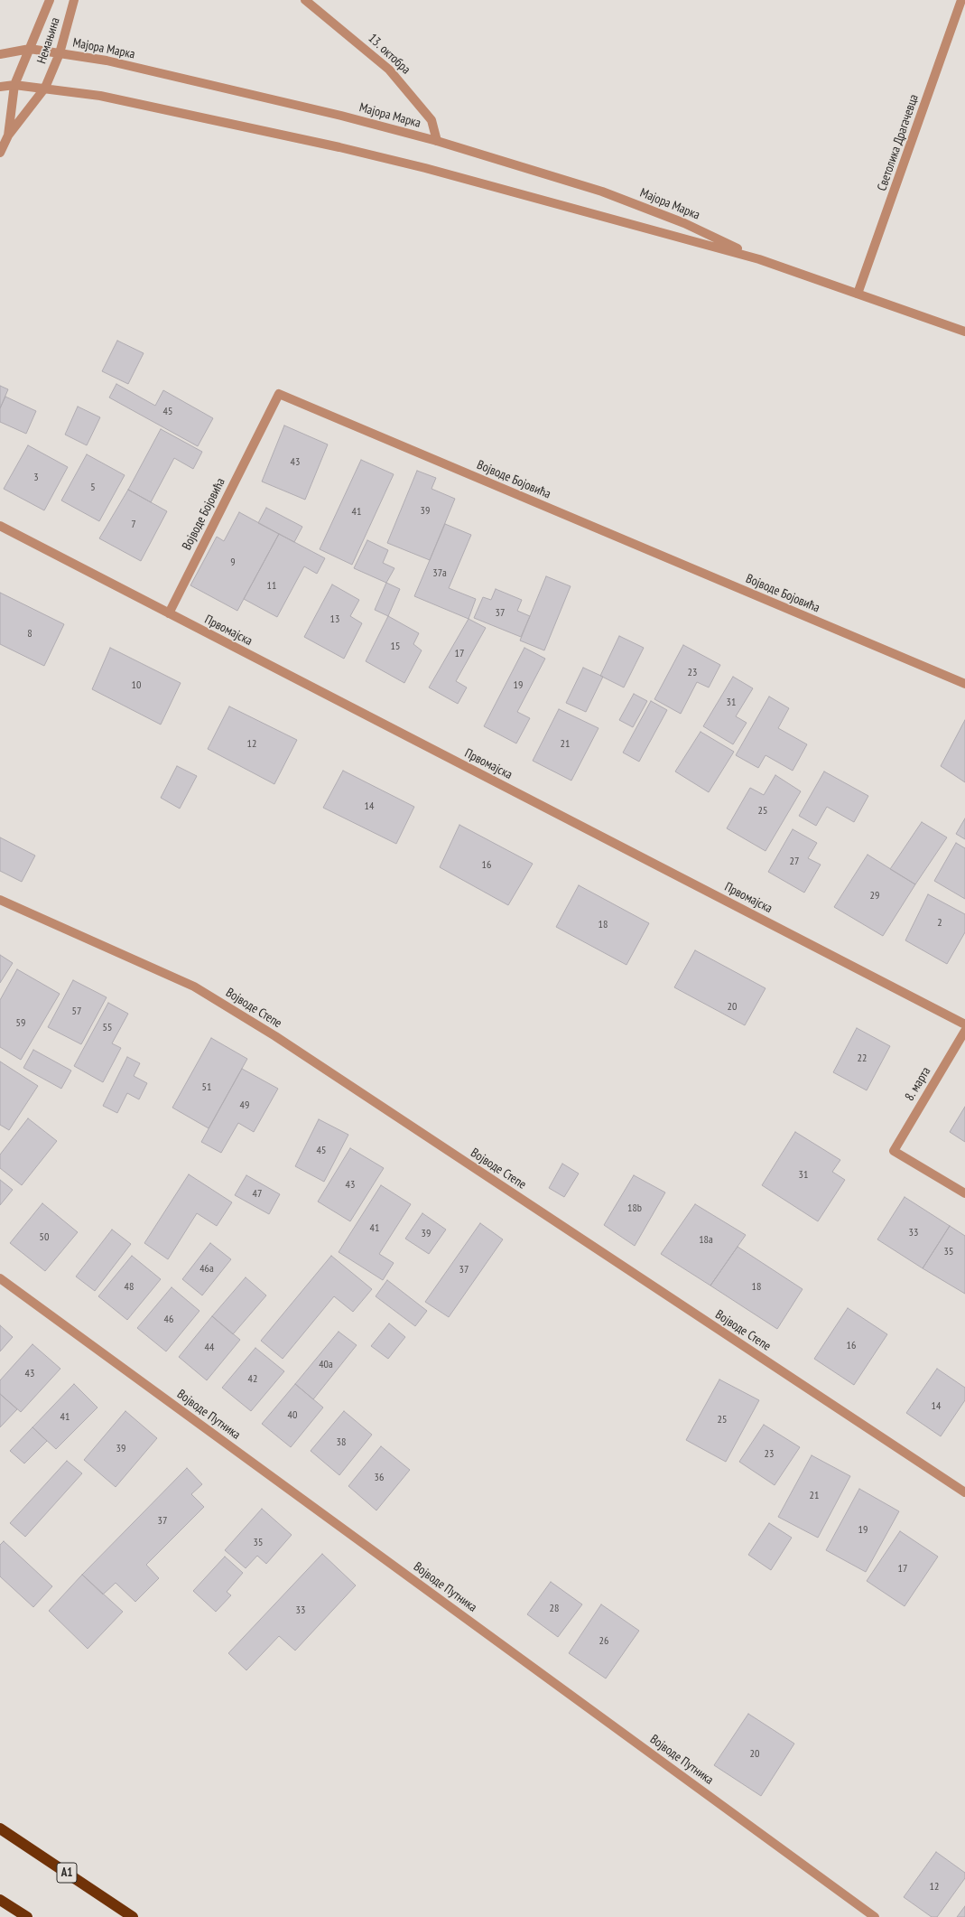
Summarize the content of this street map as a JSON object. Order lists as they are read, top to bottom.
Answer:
{
  "streets": {
    "highway": ["A1"],
    "street": [
      "Немањина",
      "Мајора Марка",
      "13. октобра",
      "Светолика Драгачевца",
      "Војводе Бојовића",
      "Првомајска",
      "Војводе Степе",
      "8. марта",
      "Војводе Путника"
    ]
  },
  "crossings": [
    ["Немањина", "Мајора Марка"],
    ["Мајора Марка", "13. октобра"],
    ["Мајора Марка", "Светолика Драгачевца"],
    ["Војводе Бојовића", "Првомајска"]
  ],
  "house_numbers": [
    "45",
    "43",
    "3",
    "5",
    "39",
    "41",
    "7",
    "9",
    "37a",
    "11",
    "37",
    "13",
    "8",
    "15",
    "17",
    "23",
    "10",
    "19",
    "31",
    "12",
    "21",
    "14",
    "25",
    "27",
    "16",
    "29",
    "2",
    "18",
    "20",
    "57",
    "59",
    "55",
    "22",
    "51",
    "49",
    "45",
    "31",
    "43",
    "47",
    "18b",
    "41",
    "33",
    "39",
    "50",
    "18a",
    "35",
    "46a",
    "37",
    "48",
    "18",
    "46",
    "16",
    "44",
    "40a",
    "43",
    "42",
    "14",
    "40",
    "41",
    "25",
    "38",
    "39",
    "23",
    "36",
    "21",
    "37",
    "19",
    "35",
    "17",
    "28",
    "33",
    "26",
    "20",
    "12"
  ]
}
